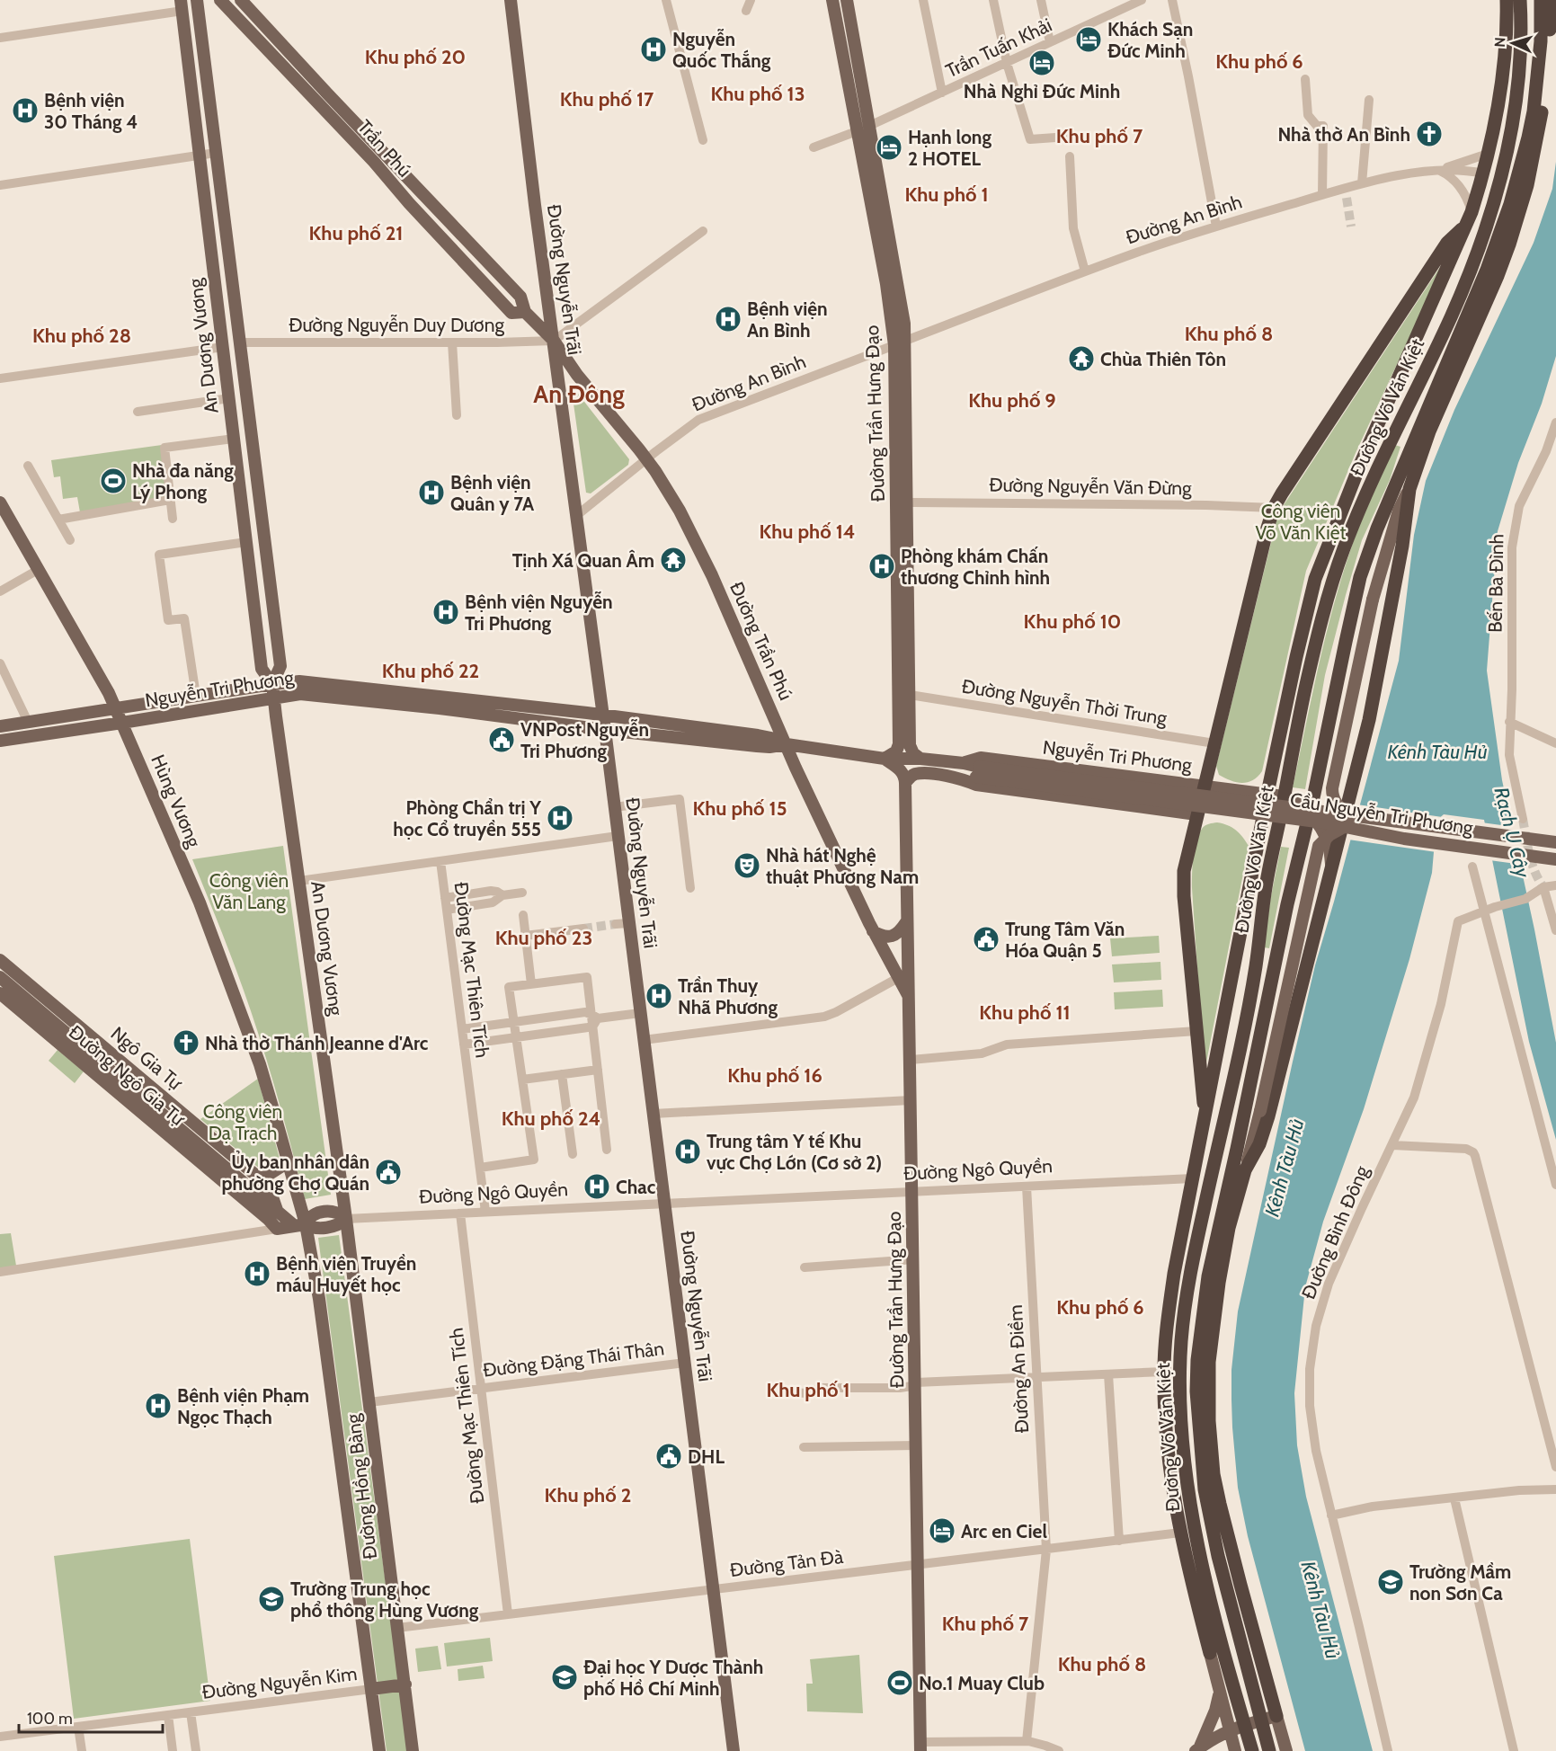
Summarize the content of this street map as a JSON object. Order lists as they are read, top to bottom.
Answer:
{
  "streets": {
    "highway": ["Đường Võ Văn Kiệt"],
    "main road": [
      "Trần Phú",
      "Đường Nguyễn Trãi",
      "An Dương Vương",
      "Đường Trần Hưng Đạo",
      "Đường Trần Phú",
      "Nguyễn Tri Phương",
      "Hùng Vương",
      "Cầu Nguyễn Tri Phương",
      "Ngô Gia Tự",
      "Đường Ngô Gia Tự",
      "Đường Ngô Quyền",
      "Đường Hồng Bàng"
    ],
    "street": [
      "Trần Tuấn Khải",
      "Đường An Bình",
      "Đường Nguyễn Duy Dương",
      "Đường Nguyễn Văn Đừng",
      "Bến Ba Đình",
      "Đường Nguyễn Thời Trung",
      "Đường Mạc Thiên Tích",
      "Đường Bình Đông",
      "Đường Đặng Thái Thân",
      "Đường An Điềm",
      "Đường Tản Đà",
      "Đường Nguyễn Kim"
    ]
  },
  "crossings": [
    ["Trần Tuấn Khải", "Đường Trần Hưng Đạo"],
    ["Trần Phú", "Đường Nguyễn Trãi"],
    ["Trần Phú", "Đường Nguyễn Duy Dương"],
    ["Trần Phú", "Đường Trần Phú"],
    ["Đường An Bình", "Đường Nguyễn Trãi"],
    ["Đường An Bình", "Đường Võ Văn Kiệt"],
    ["Đường An Bình", "Đường Trần Hưng Đạo"],
    ["Đường An Bình", "Đường Trần Phú"],
    ["Đường Nguyễn Trãi", "Đường Nguyễn Duy Dương"],
    ["Đường Nguyễn Trãi", "Đường Trần Phú"],
    ["Đường Nguyễn Trãi", "Nguyễn Tri Phương"],
    ["Đường Nguyễn Trãi", "Đường Ngô Quyền"],
    ["Đường Nguyễn Trãi", "Đường Đặng Thái Thân"],
    ["Đường Nguyễn Trãi", "Đường Tản Đà"],
    ["Đường Nguyễn Duy Dương", "An Dương Vương"],
    ["Đường Nguyễn Duy Dương", "Đường Trần Phú"],
    ["An Dương Vương", "Nguyễn Tri Phương"],
    ["An Dương Vương", "Đường Ngô Quyền"],
    ["An Dương Vương", "Đường Hồng Bàng"],
    ["Đường Võ Văn Kiệt", "Đường Nguyễn Văn Đừng"],
    ["Đường Võ Văn Kiệt", "Nguyễn Tri Phương"],
    ["Đường Võ Văn Kiệt", "Đường Nguyễn Thời Trung"],
    ["Đường Võ Văn Kiệt", "Đường Ngô Quyền"],
    ["Đường Võ Văn Kiệt", "Đường Tản Đà"],
    ["Đường Trần Hưng Đạo", "Đường Nguyễn Văn Đừng"],
    ["Đường Trần Hưng Đạo", "Nguyễn Tri Phương"],
    ["Đường Trần Hưng Đạo", "Đường Nguyễn Thời Trung"],
    ["Đường Trần Hưng Đạo", "Đường Ngô Quyền"],
    ["Đường Trần Hưng Đạo", "Đường Tản Đà"],
    ["Đường Trần Phú", "Nguyễn Tri Phương"],
    ["Nguyễn Tri Phương", "Hùng Vương"],
    ["Nguyễn Tri Phương", "Cầu Nguyễn Tri Phương"],
    ["Hùng Vương", "Đường Ngô Quyền"],
    ["Hùng Vương", "Đường Hồng Bàng"],
    ["Đường Mạc Thiên Tích", "Đường Ngô Quyền"],
    ["Đường Mạc Thiên Tích", "Đường Đặng Thái Thân"],
    ["Đường Mạc Thiên Tích", "Đường Tản Đà"],
    ["Đường Ngô Gia Tự", "Đường Ngô Quyền"],
    ["Đường Ngô Quyền", "Đường An Điềm"],
    ["Đường Ngô Quyền", "Đường Hồng Bàng"],
    ["Đường Đặng Thái Thân", "Đường Hồng Bàng"],
    ["Đường An Điềm", "Đường Tản Đà"],
    ["Đường Hồng Bàng", "Đường Tản Đà"],
    ["Đường Hồng Bàng", "Đường Nguyễn Kim"]
  ],
  "districts": [
    "Khu phố 20",
    "Khu phố 6",
    "Khu phố 13",
    "Khu phố 17",
    "Khu phố 7",
    "Khu phố 1",
    "Khu phố 21",
    "Khu phố 8",
    "Khu phố 28",
    "An Đông",
    "Khu phố 9",
    "Khu phố 14",
    "Khu phố 10",
    "Khu phố 22",
    "Khu phố 15",
    "Khu phố 23",
    "Khu phố 11",
    "Khu phố 16",
    "Khu phố 24",
    "Khu phố 6",
    "Khu phố 1",
    "Khu phố 2",
    "Khu phố 7",
    "Khu phố 8"
  ],
  "water": ["Kênh Tàu Hủ", "Rạch Ụ Cây"],
  "parks": ["Công viên Võ Văn Kiệt", "Công viên Văn Lang", "Công viên Dạ Trạch"],
  "places": {
    "hotel": [
      "Khách Sạn Đức Minh",
      "Nhà Nghỉ Đức Minh",
      "Hạnh long 2 HOTEL",
      "Arc en Ciel"
    ],
    "hospital": [
      "Nguyễn Quốc Thắng",
      "Bệnh viện 30 Tháng 4",
      "Bệnh viện An Bình",
      "Bệnh viện Quân y 7A",
      "Phòng khám Chấn thương Chỉnh hình",
      "Bệnh viện Nguyễn Tri Phương",
      "Phòng Chẩn trị Y học Cổ truyền 555",
      "Trần Thuỵ Nhã Phương",
      "Trung tâm Y tế Khu vực Chợ Lớn (Cơ sở 2)",
      "Chac",
      "Bệnh viện Truyền máu Huyết học",
      "Bệnh viện Phạm Ngọc Thạch"
    ],
    "church": ["Nhà thờ An Bình", "Nhà thờ Thánh Jeanne d'Arc"],
    "temple": ["Chùa Thiên Tôn", "Tịnh Xá Quan Âm"],
    "sports": ["Nhà đa năng Lý Phong", "No.1 Muay Club"],
    "public building": [
      "VNPost Nguyễn Tri Phương",
      "Trung Tâm Văn Hóa Quận 5",
      "Ủy ban nhân dân phường Chợ Quán",
      "DHL"
    ],
    "theatre": ["Nhà hát Nghệ thuật Phương Nam"],
    "school or university": ["Trường Mầm non Sơn Ca", "Trường Trung học phổ thông Hùng Vương", "Đại học Y Dược Thành phố Hồ Chí Minh"]
  },
  "scale_bar": "100 m",
  "north": "left"
}
